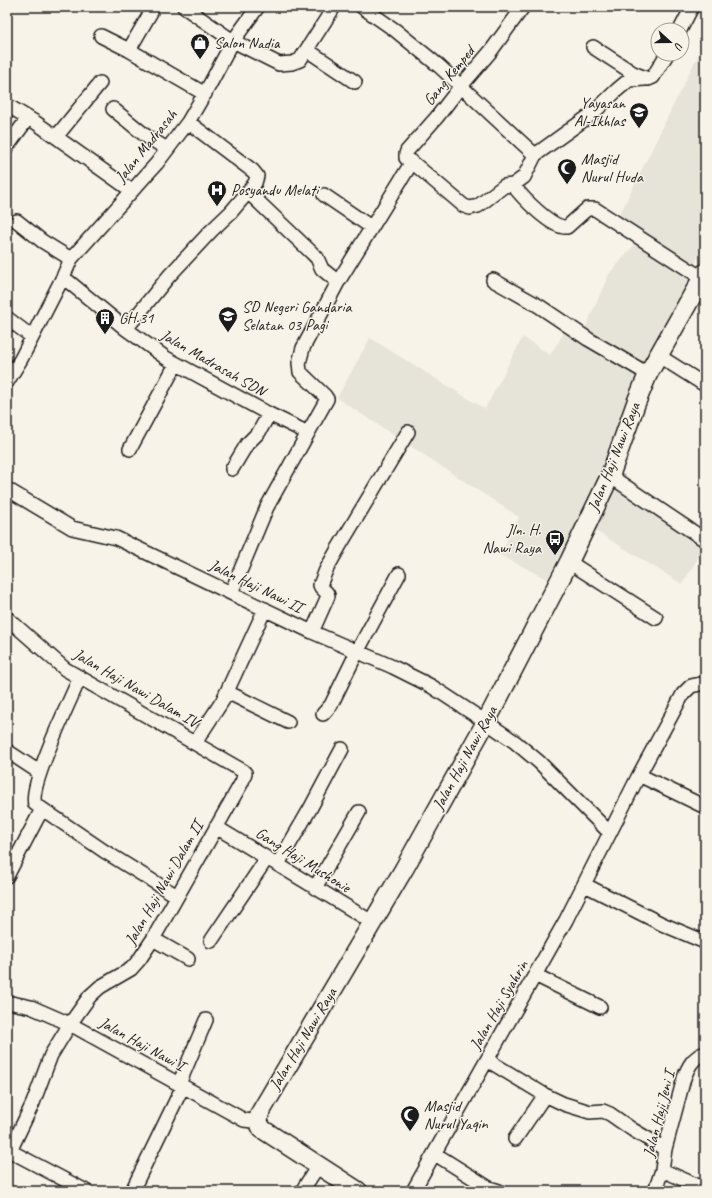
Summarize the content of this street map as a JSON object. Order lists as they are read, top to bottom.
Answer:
{
  "streets": {
    "street": [
      "Gang Kemped",
      "Jalan Madrasah",
      "Jalan Madrasah SDN",
      "Jalan Haji Nawi Raya",
      "Jalan Haji Nawi II",
      "Jalan Haji Nawi Dalam IV",
      "Gang Haji Mushonie",
      "Jalan Haji Nawi Dalam II",
      "Jalan Haji Syahrin",
      "Jalan Haji Nawi I",
      "Jalan Haji Jeni I"
    ]
  },
  "crossings": [
    ["Jalan Madrasah", "Jalan Madrasah SDN"],
    ["Jalan Haji Nawi Raya", "Jalan Haji Nawi II"],
    ["Jalan Haji Nawi Raya", "Gang Haji Mushonie"],
    ["Jalan Haji Nawi Raya", "Jalan Haji Nawi I"],
    ["Jalan Haji Nawi Dalam IV", "Jalan Haji Nawi Dalam II"],
    ["Gang Haji Mushonie", "Jalan Haji Nawi Dalam II"],
    ["Jalan Haji Nawi Dalam II", "Jalan Haji Nawi I"]
  ],
  "places": {
    "shop": ["Salon Nadia"],
    "school or university": ["Yayasan Al-Ikhlas", "SD Negeri Gandaria Selatan 03 Pagi"],
    "mosque": ["Masjid Nurul Huda", "Masjid Nurul Yaqin"],
    "hospital": ["Posyandu Melati"],
    "building": ["GH.31"],
    "bus stop": ["Jln. H. Nawi Raya"]
  },
  "north": "right"
}
